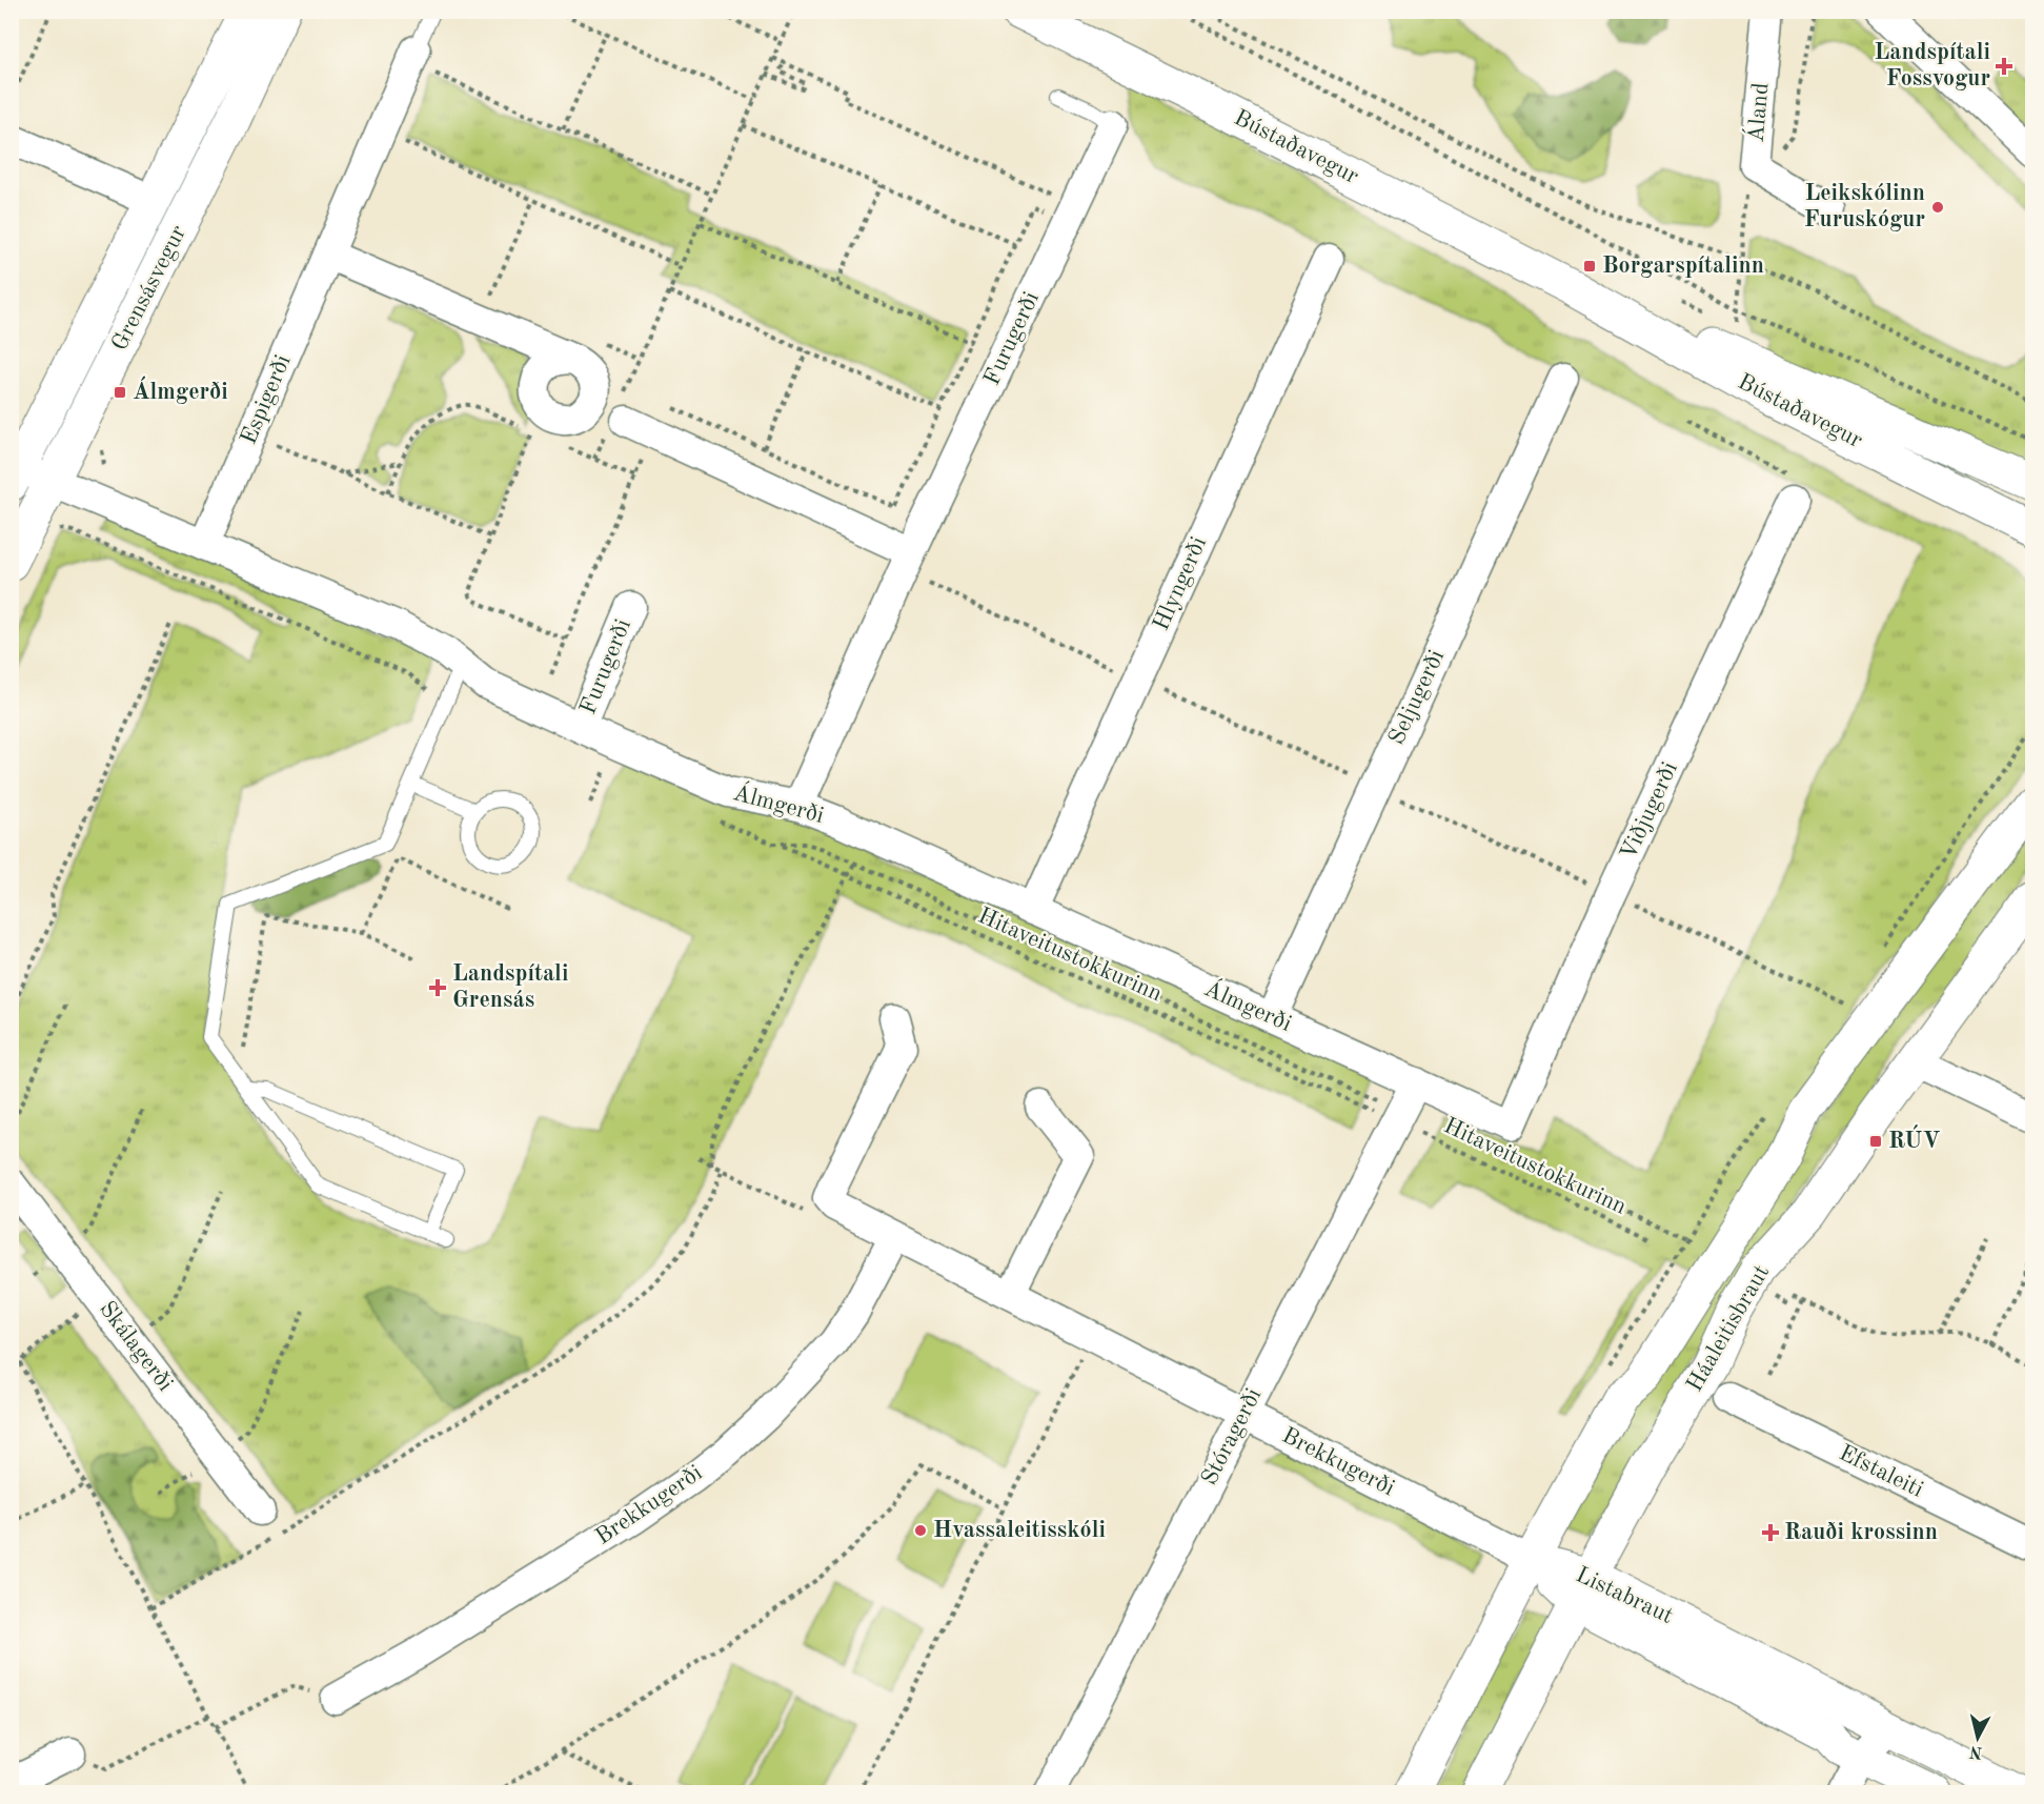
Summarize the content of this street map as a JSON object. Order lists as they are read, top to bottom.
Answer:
{
  "streets": {
    "main road": [
      "Bústaðavegur",
      "Grensásvegur",
      "Háaleitisbraut",
      "Listabraut"
    ],
    "street": [
      "Áland",
      "Furugerði",
      "Espigerði",
      "Hlyngerði",
      "Seljugerði",
      "Álmgerði",
      "Viðjugerði",
      "Skálagerði",
      "Stóragerði",
      "Brekkugerði",
      "Efstaleiti"
    ],
    "path": ["Hitaveitustokkurinn"]
  },
  "crossings": [
    ["Grensásvegur", "Álmgerði"],
    ["Furugerði", "Álmgerði"],
    ["Espigerði", "Álmgerði"],
    ["Hlyngerði", "Álmgerði"],
    ["Seljugerði", "Álmgerði"],
    ["Álmgerði", "Viðjugerði"],
    ["Álmgerði", "Stóragerði"],
    ["Háaleitisbraut", "Brekkugerði"],
    ["Háaleitisbraut", "Listabraut"],
    ["Stóragerði", "Brekkugerði"],
    ["Brekkugerði", "Listabraut"]
  ],
  "places": {
    "health": ["Landspítali Fossvogur", "Landspítali Grensás", "Rauði krossinn"],
    "other": ["Leikskólinn Furuskógur", "Hvassaleitisskóli"],
    "transit": ["Borgarspítalinn", "Álmgerði", "RÚV"]
  },
  "north": "bottom"
}
